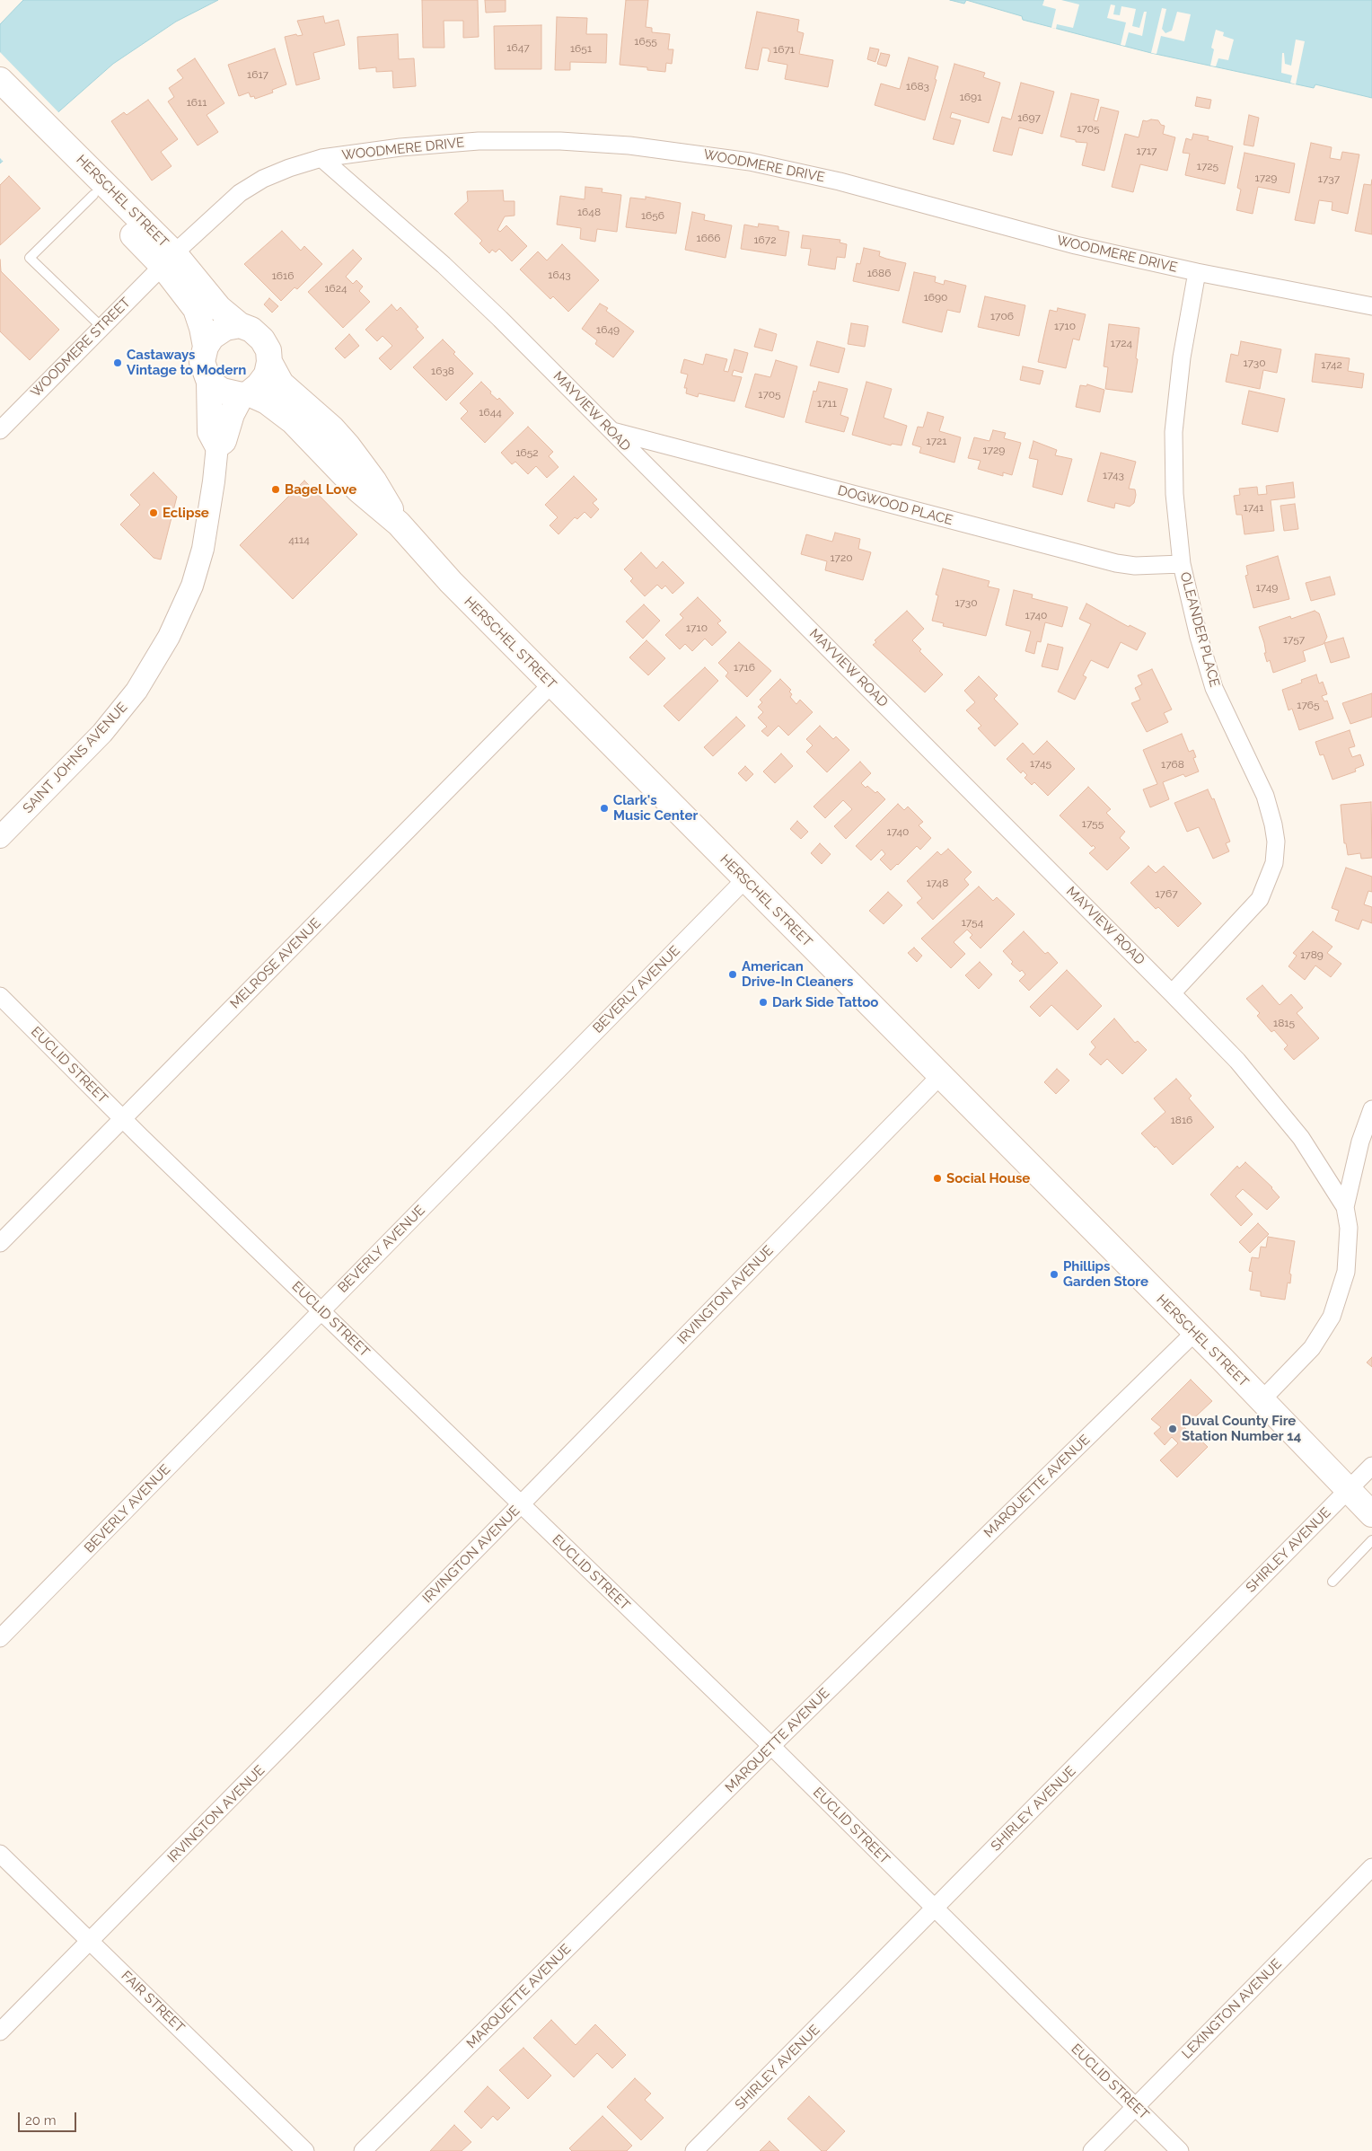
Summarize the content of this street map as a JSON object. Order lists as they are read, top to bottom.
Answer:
{
  "streets": {
    "main road": ["HERSCHEL STREET", "SAINT JOHNS AVENUE"],
    "street": [
      "WOODMERE DRIVE",
      "WOODMERE STREET",
      "MAYVIEW ROAD",
      "DOGWOOD PLACE",
      "OLEANDER PLACE",
      "MELROSE AVENUE",
      "BEVERLY AVENUE",
      "EUCLID STREET",
      "IRVINGTON AVENUE",
      "MARQUETTE AVENUE",
      "SHIRLEY AVENUE",
      "FAIR STREET",
      "LEXINGTON AVENUE"
    ]
  },
  "crossings": [
    ["WOODMERE DRIVE", "HERSCHEL STREET"],
    ["WOODMERE DRIVE", "WOODMERE STREET"],
    ["WOODMERE DRIVE", "MAYVIEW ROAD"],
    ["WOODMERE DRIVE", "OLEANDER PLACE"],
    ["HERSCHEL STREET", "WOODMERE STREET"],
    ["HERSCHEL STREET", "SAINT JOHNS AVENUE"],
    ["HERSCHEL STREET", "MELROSE AVENUE"],
    ["HERSCHEL STREET", "BEVERLY AVENUE"],
    ["HERSCHEL STREET", "IRVINGTON AVENUE"],
    ["HERSCHEL STREET", "MARQUETTE AVENUE"],
    ["HERSCHEL STREET", "SHIRLEY AVENUE"],
    ["MAYVIEW ROAD", "DOGWOOD PLACE"],
    ["MAYVIEW ROAD", "OLEANDER PLACE"],
    ["DOGWOOD PLACE", "OLEANDER PLACE"],
    ["MELROSE AVENUE", "EUCLID STREET"],
    ["BEVERLY AVENUE", "EUCLID STREET"],
    ["EUCLID STREET", "IRVINGTON AVENUE"],
    ["EUCLID STREET", "MARQUETTE AVENUE"],
    ["EUCLID STREET", "SHIRLEY AVENUE"],
    ["EUCLID STREET", "LEXINGTON AVENUE"],
    ["IRVINGTON AVENUE", "FAIR STREET"]
  ],
  "places": [
    "Castaways Vintage to Modern",
    "Bagel Love",
    "Eclipse",
    "Clark's Music Center",
    "American Drive-In Cleaners",
    "Dark Side Tattoo",
    "Social House",
    "Phillips Garden Store",
    "Duval County Fire Station Number 14"
  ],
  "house_numbers": [
    "1655",
    "1647",
    "1651",
    "1671",
    "1617",
    "1683",
    "1691",
    "1611",
    "1697",
    "1705",
    "1717",
    "1725",
    "1729",
    "1737",
    "1648",
    "1656",
    "1666",
    "1672",
    "1686",
    "1643",
    "1616",
    "1624",
    "1690",
    "1706",
    "1710",
    "1649",
    "1724",
    "1730",
    "1742",
    "1638",
    "1705",
    "1711",
    "1644",
    "1721",
    "1729",
    "1652",
    "1743",
    "1741",
    "4114",
    "1720",
    "1749",
    "1730",
    "1740",
    "1710",
    "1757",
    "1716",
    "1765",
    "1745",
    "1768",
    "1755",
    "1740",
    "1748",
    "1767",
    "1754",
    "1789",
    "1815",
    "1816"
  ],
  "scale_bar": "20 m"
}
